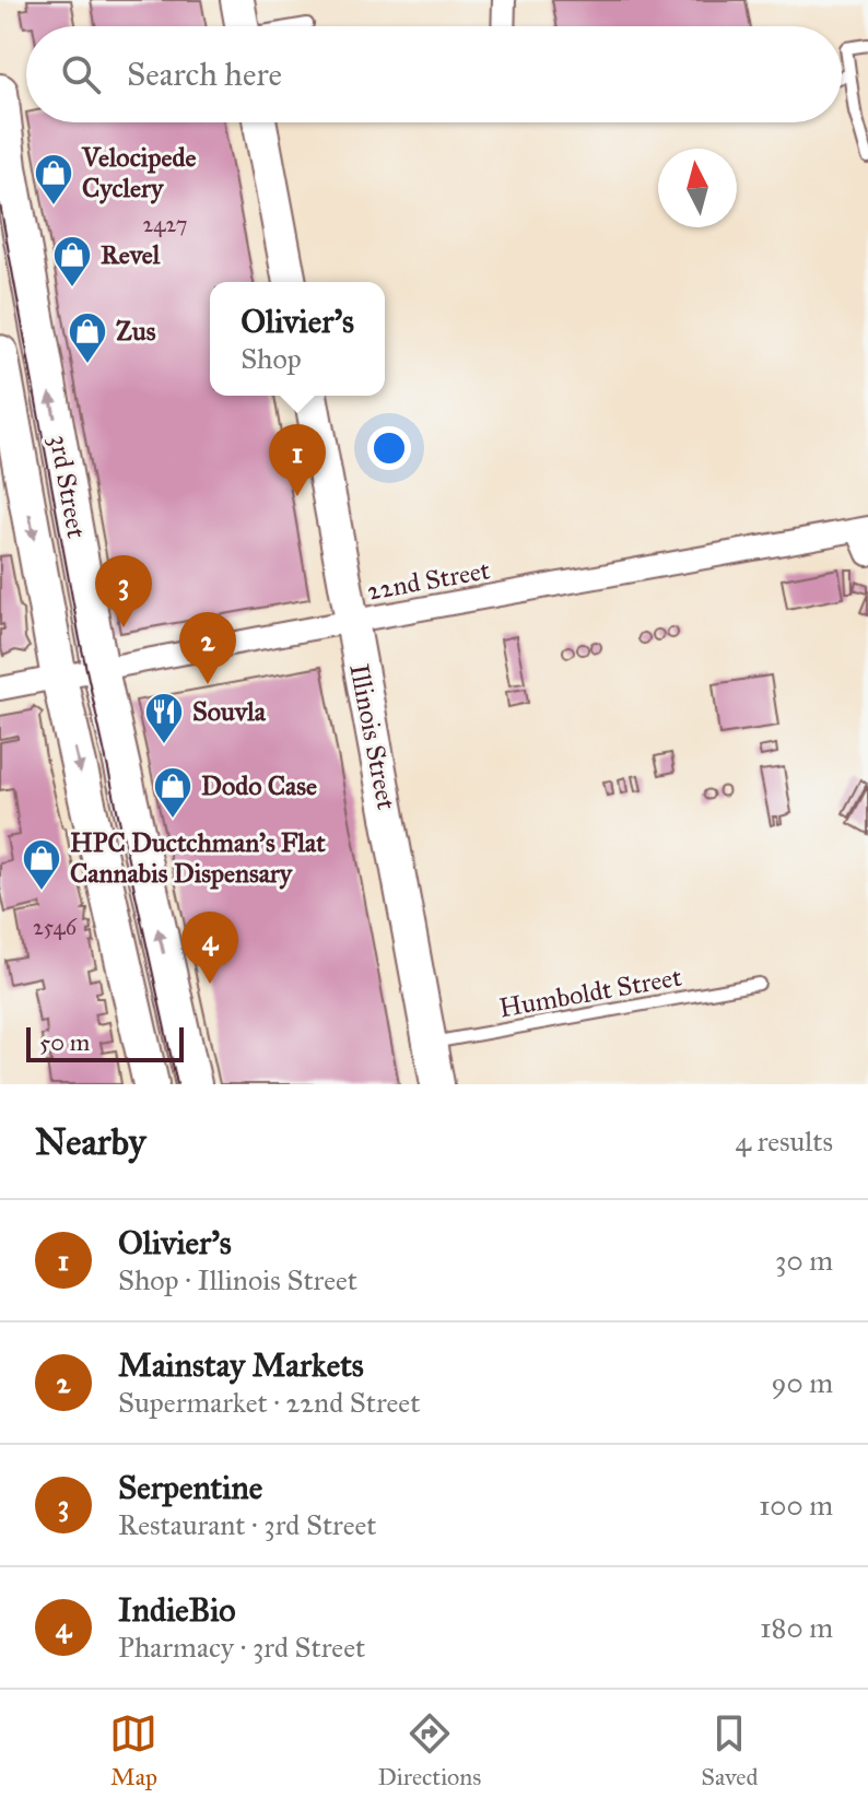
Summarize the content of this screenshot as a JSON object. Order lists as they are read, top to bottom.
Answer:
{
  "streets": {
    "main road": ["3rd Street"],
    "street": ["22nd Street", "Illinois Street"],
    "lane": ["Humboldt Street"]
  },
  "crossings": [
    ["3rd Street", "22nd Street"],
    ["22nd Street", "Illinois Street"],
    ["Illinois Street", "Humboldt Street"]
  ],
  "places": {
    "shop": [
      "Velocipede Cyclery",
      "Revel",
      "Zus",
      "Dodo Case",
      "HPC Ductchman's Flat Cannabis Dispensary"
    ],
    "restaurant": ["Souvla"]
  },
  "house_numbers": ["2427", "2546"],
  "scale_bar": "50 m",
  "north": "top",
  "page": {
    "search": "Search here",
    "popup": ["Olivier's", "Shop"],
    "pins": [
      "1",
      "3",
      "2",
      "4"
    ],
    "scale": "50 m",
    "heading": ["Nearby", "4 results"],
    "list": [
      {
        "mark": "1",
        "name": "Olivier's",
        "note": "Shop · Illinois Street",
        "value": "30 m"
      },
      {
        "mark": "2",
        "name": "Mainstay Markets",
        "note": "Supermarket · 22nd Street",
        "value": "90 m"
      },
      {
        "mark": "3",
        "name": "Serpentine",
        "note": "Restaurant · 3rd Street",
        "value": "100 m"
      },
      {
        "mark": "4",
        "name": "IndieBio",
        "note": "Pharmacy · 3rd Street",
        "value": "180 m"
      }
    ],
    "nav": ["Map", "Directions", "Saved"]
  }
}
